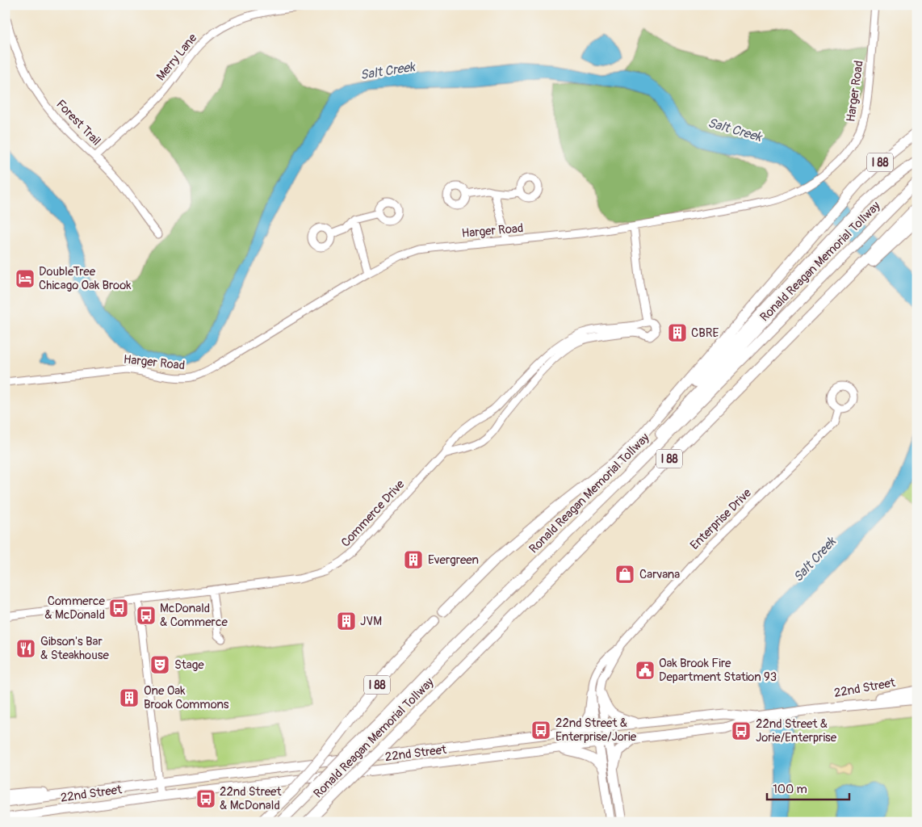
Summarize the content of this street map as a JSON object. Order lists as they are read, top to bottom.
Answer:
{
  "streets": {
    "highway": ["I 88", "Ronald Reagan Memorial Tollway"],
    "main road": ["22nd Street"],
    "street": [
      "Merry Lane",
      "Harger Road",
      "Forest Trail",
      "Commerce Drive",
      "Enterprise Drive"
    ]
  },
  "crossings": [
    ["Merry Lane", "Forest Trail"],
    ["Enterprise Drive", "22nd Street"]
  ],
  "water": ["Salt Creek"],
  "places": {
    "hotel": ["DoubleTree Chicago Oak Brook"],
    "building": [
      "CBRE",
      "Evergreen",
      "JVM",
      "One Oak Brook Commons"
    ],
    "shop": ["Carvana"],
    "bus stop": [
      "Commerce & McDonald",
      "McDonald & Commerce",
      "22nd Street & Enterprise/Jorie",
      "22nd Street & Jorie/Enterprise",
      "22nd Street & McDonald"
    ],
    "restaurant": ["Gibson's Bar & Steakhouse"],
    "theatre": ["Stage"],
    "public building": ["Oak Brook Fire Department Station 93"]
  },
  "scale_bar": "100 m"
}
